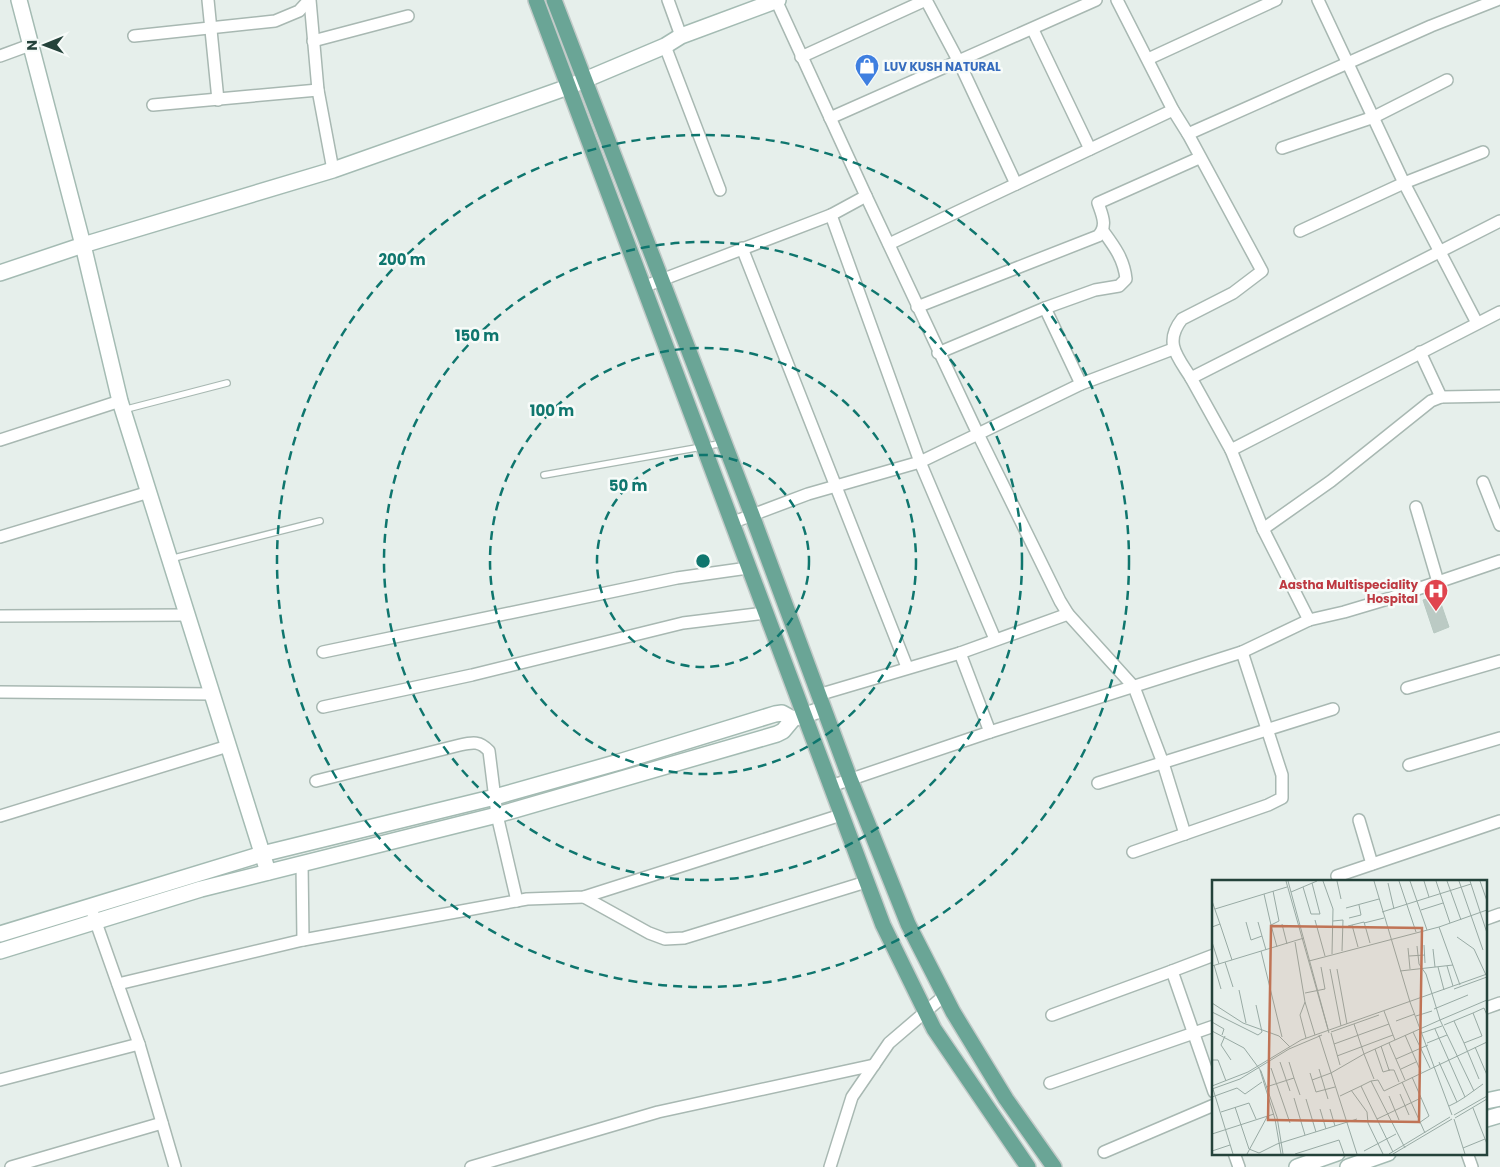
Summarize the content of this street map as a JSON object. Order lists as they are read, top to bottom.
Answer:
{
  "places": {
    "shop": ["LUV KUSH NATURAL"],
    "hospital": ["Aastha Multispeciality Hospital"]
  },
  "north": "left",
  "rings": [
    "200 m",
    "150 m",
    "100 m",
    "50 m"
  ]
}
